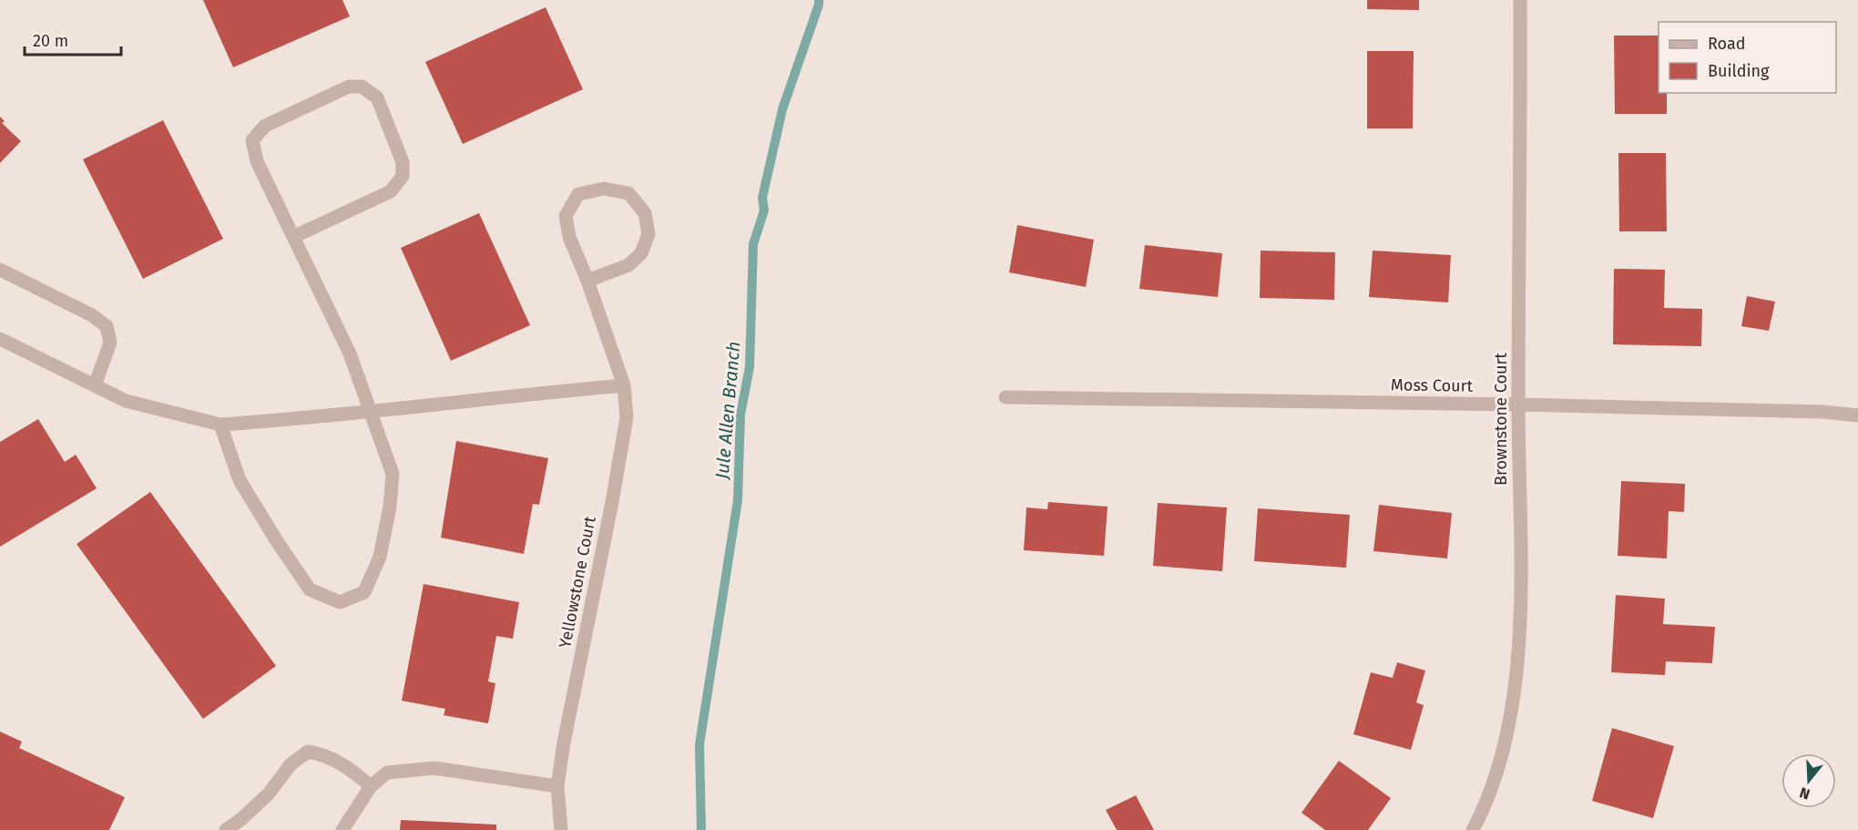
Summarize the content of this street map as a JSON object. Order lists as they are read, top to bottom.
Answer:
{
  "streets": {
    "street": ["Moss Court", "Brownstone Court", "Yellowstone Court"]
  },
  "crossings": [
    ["Moss Court", "Brownstone Court"]
  ],
  "water": ["Jule Allen Branch"],
  "legend": ["Road", "Building"],
  "scale_bar": "20 m",
  "north": "bottom"
}
